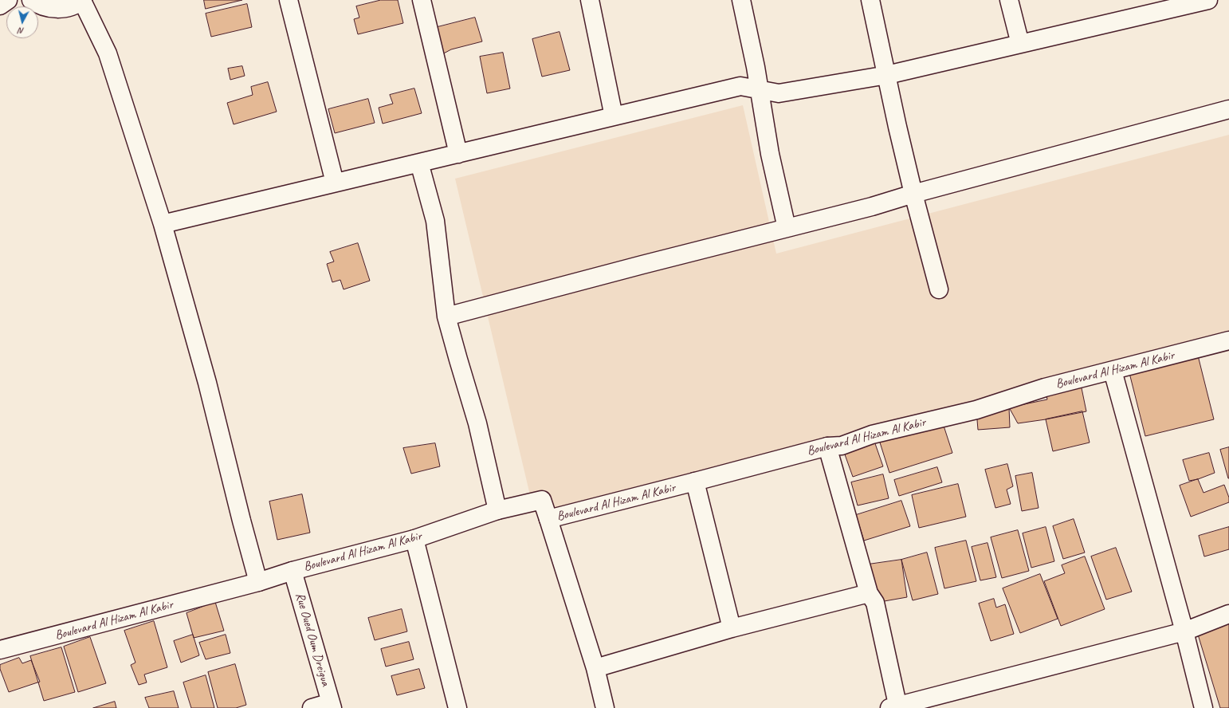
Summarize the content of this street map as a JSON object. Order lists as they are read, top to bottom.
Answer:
{
  "streets": {
    "street": ["Boulevard Al Hizam Al Kabir", "Rue Oued Oum Dreigua"]
  },
  "crossings": [
    ["Boulevard Al Hizam Al Kabir", "Rue Oued Oum Dreigua"]
  ],
  "north": "bottom"
}
